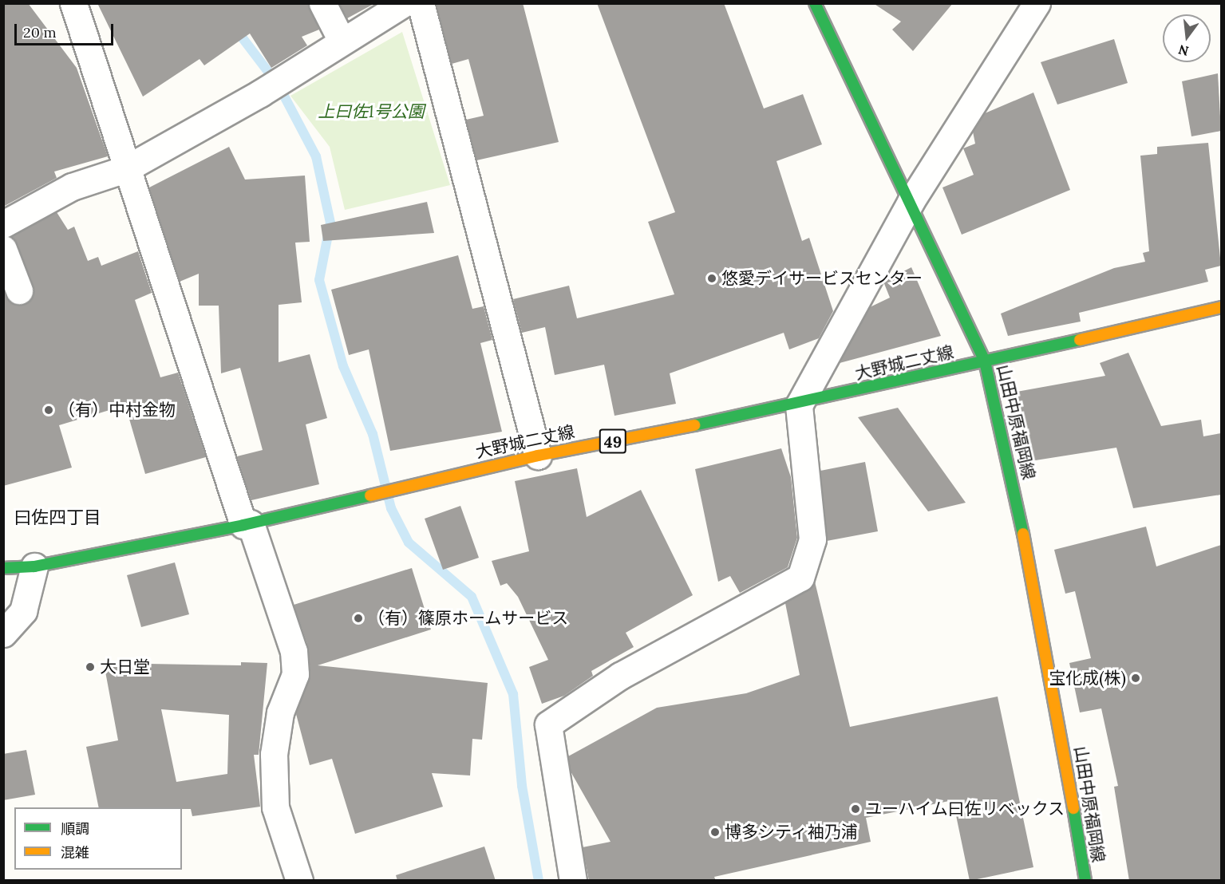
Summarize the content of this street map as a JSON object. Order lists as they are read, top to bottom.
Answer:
{
  "streets": {
    "main road": ["大野城二丈線", "山田中原福岡線", "49"]
  },
  "crossings": [
    ["大野城二丈線", "山田中原福岡線"]
  ],
  "districts": ["曰佐四丁目"],
  "parks": ["上曰佐1号公園"],
  "places": [
    "悠愛デイサービスセンター",
    "（有）中村金物",
    "（有）篠原ホームサービス",
    "大日堂",
    "宝化成(株)",
    "ユーハイム曰佐リベックス",
    "博多シティ袖乃浦"
  ],
  "legend": ["順調", "混雑"],
  "scale_bar": "20 m",
  "north": "bottom"
}
